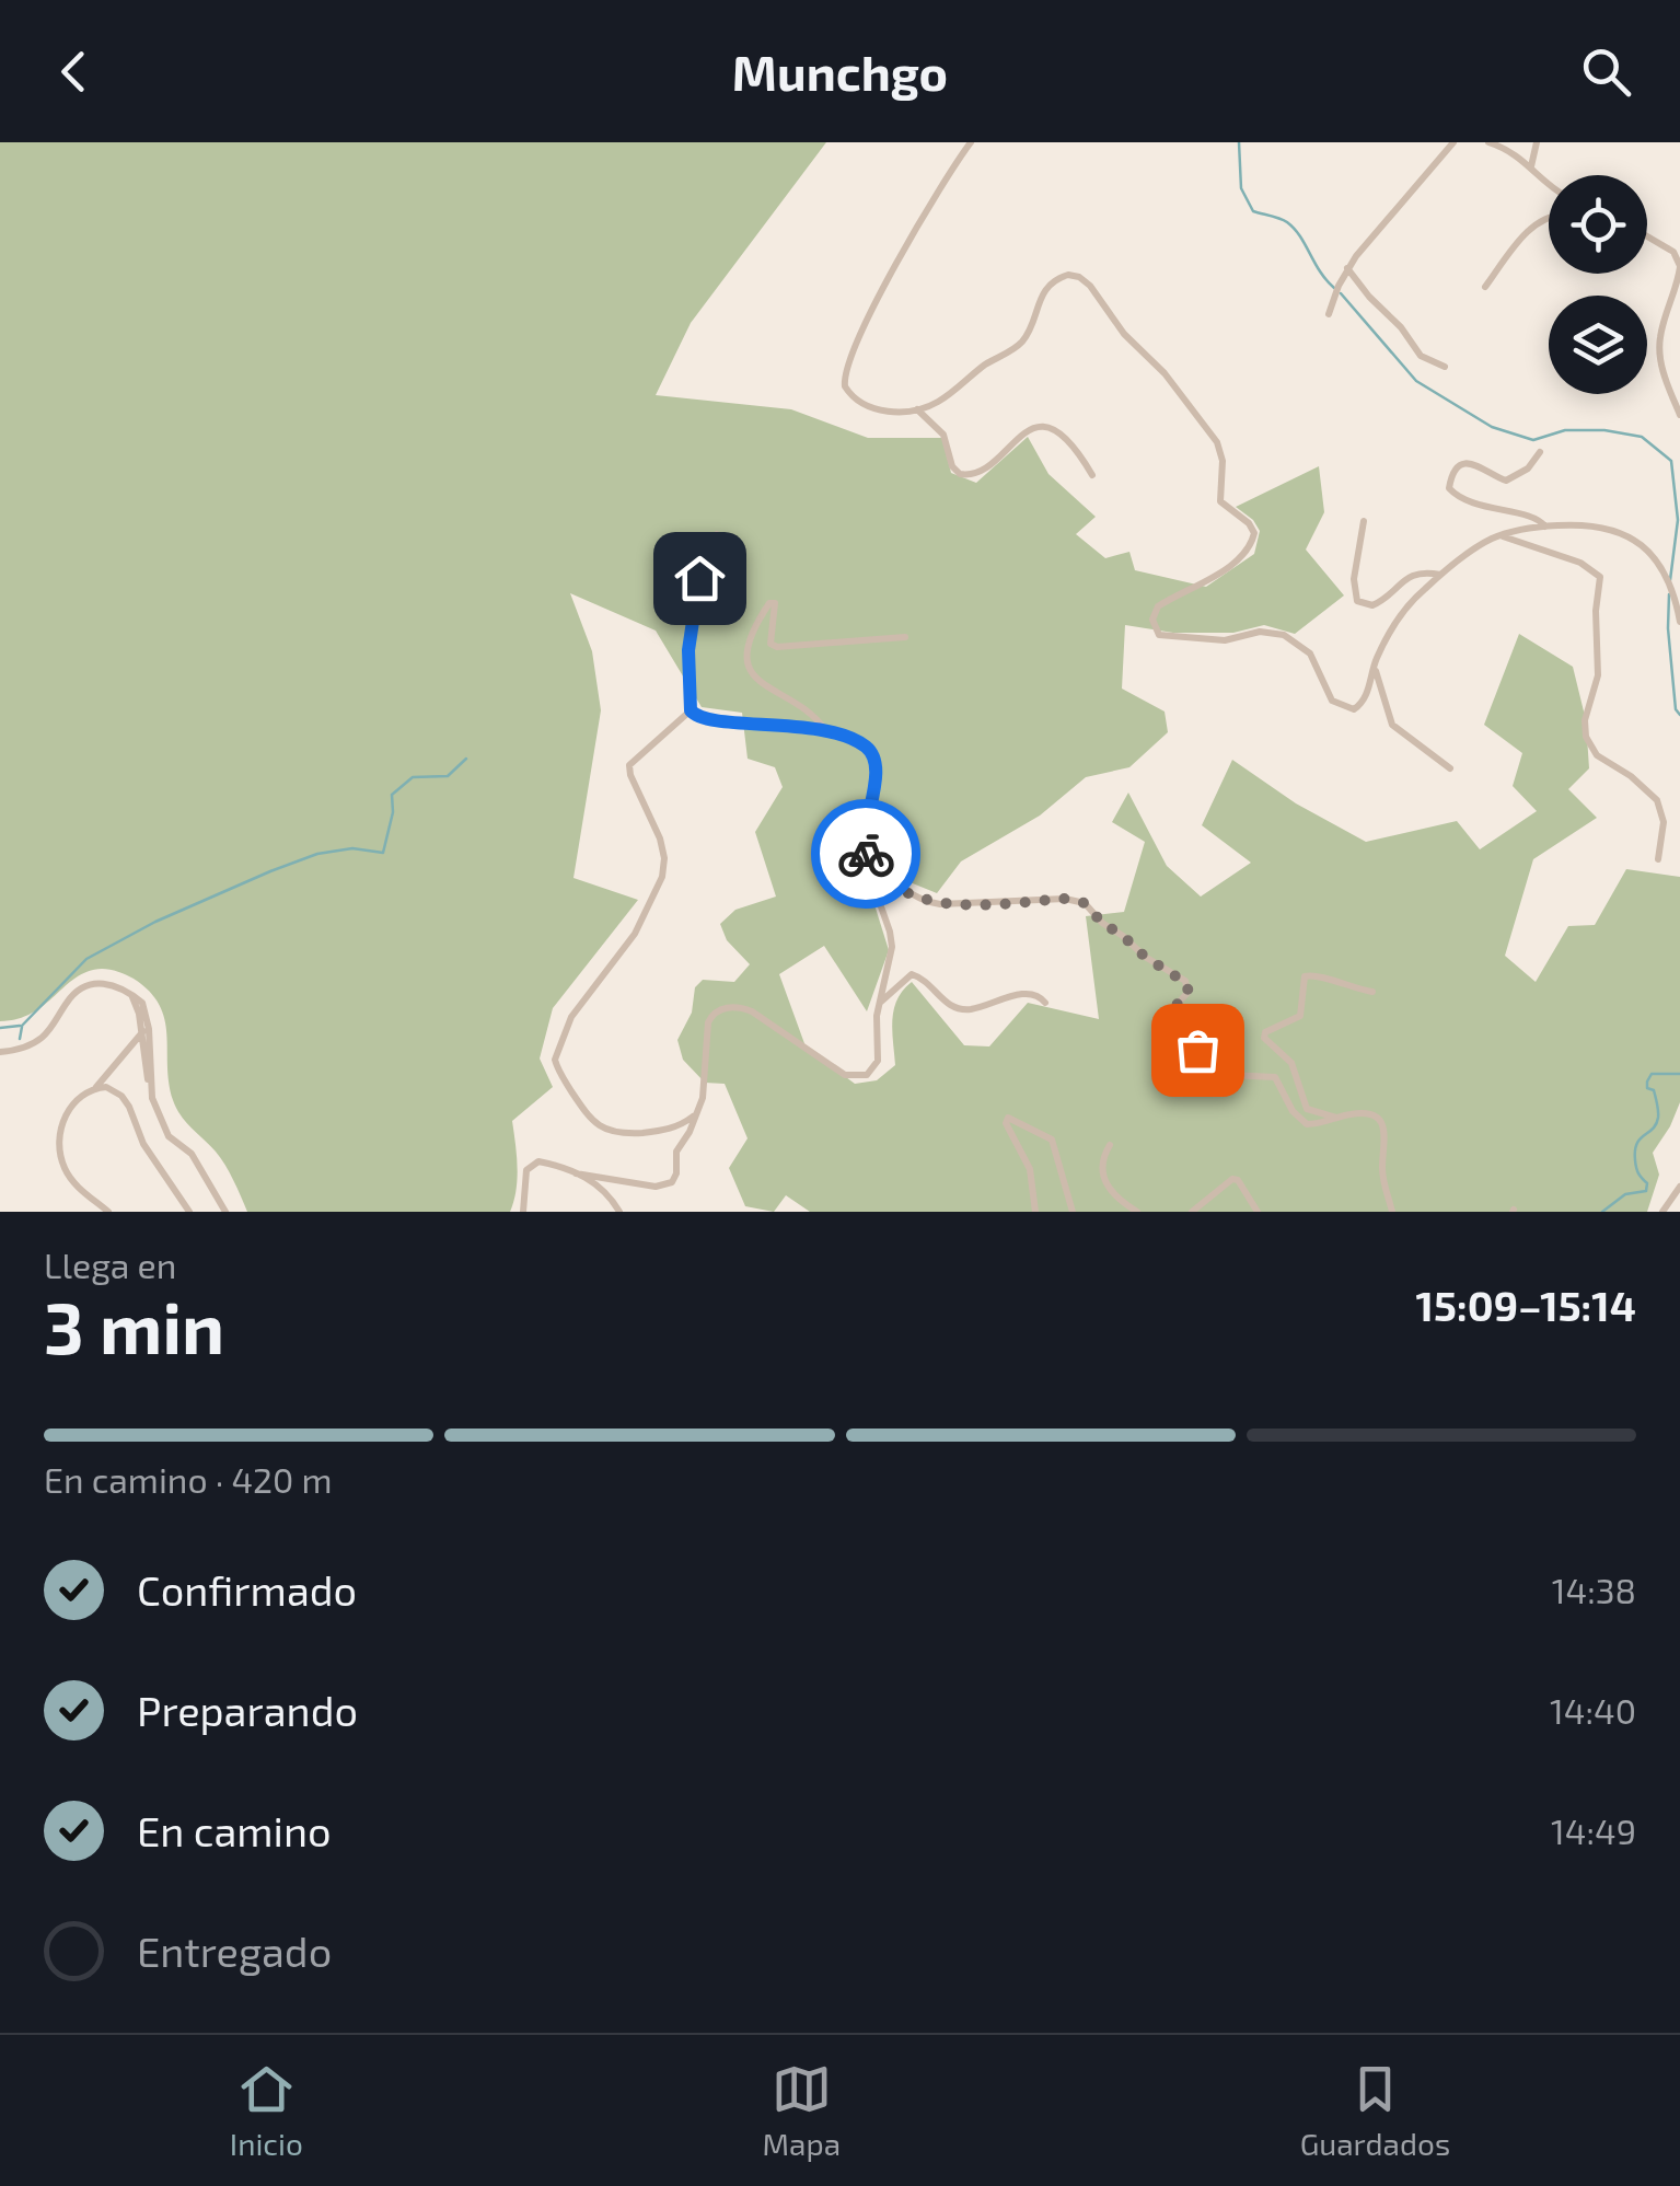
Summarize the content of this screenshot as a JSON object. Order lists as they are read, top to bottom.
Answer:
{
  "page": {
    "header": "Munchgo",
    "heading": ["3 min", "Llega en", "15:09–15:14"],
    "bar": "En camino · 420 m",
    "list": [
      ["Confirmado", "14:38"],
      ["Preparando", "14:40"],
      ["En camino", "14:49"],
      "Entregado"
    ],
    "tabs": ["Inicio", "Mapa", "Guardados"]
  }
}
